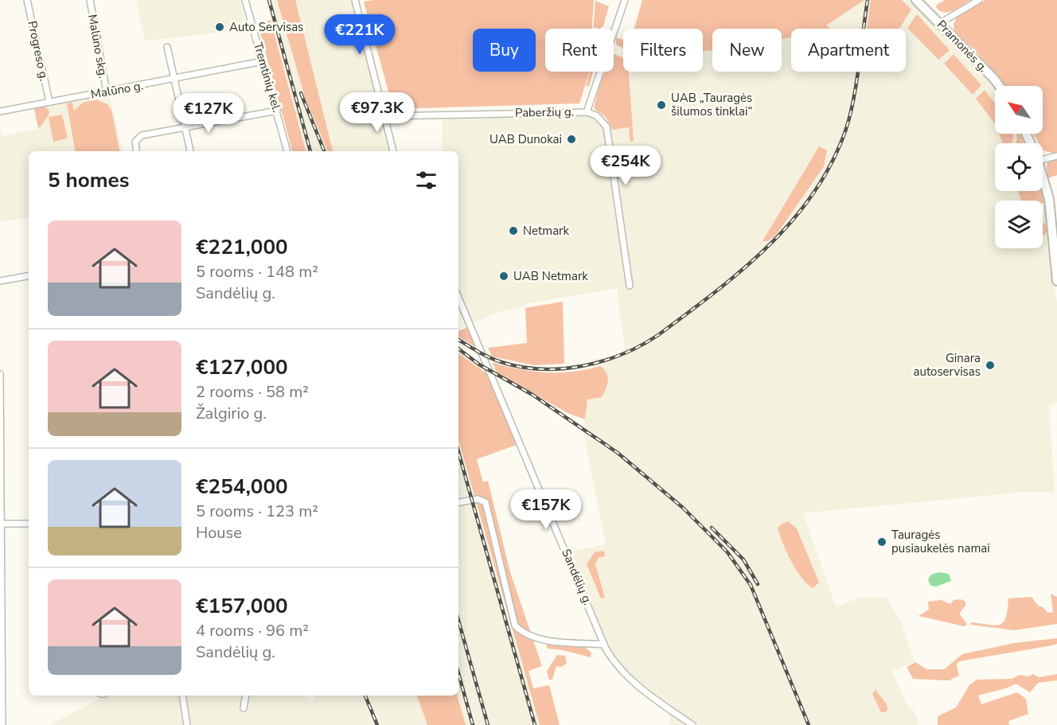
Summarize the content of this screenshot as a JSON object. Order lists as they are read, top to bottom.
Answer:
{
  "streets": {
    "main road": ["Pramonės g."],
    "street": [
      "Malūno skg.",
      "Progreso g.",
      "Tremtinių kel.",
      "Malūno g.",
      "Paberžių g.",
      "Sandėlių g."
    ]
  },
  "crossings": [
    ["Malūno skg.", "Malūno g."],
    ["Progreso g.", "Malūno g."],
    ["Tremtinių kel.", "Malūno g."]
  ],
  "places": [
    "Auto Servisas",
    "UAB „Tauragės šilumos tinklai“",
    "UAB Dunokai",
    "Netmark",
    "UAB Netmark",
    "Ginara autoservisas",
    "Tauragės pusiaukelės namai"
  ],
  "north": "top left",
  "page": {
    "price": [
      "€221K",
      "€97.3K",
      "€127K",
      "€254K",
      "€157K"
    ],
    "chip": [
      "Buy",
      "Rent",
      "Filters",
      "New",
      "Apartment"
    ],
    "heading": "5 homes",
    "list": [
      {
        "name": "€221,000",
        "note": "5 rooms · 148 m² · Sandėlių g."
      },
      {
        "name": "€127,000",
        "note": "2 rooms · 58 m² · Žalgirio g."
      },
      {
        "name": "€254,000",
        "note": "5 rooms · 123 m² · House"
      },
      {
        "name": "€157,000",
        "note": "4 rooms · 96 m² · Sandėlių g."
      }
    ]
  }
}
